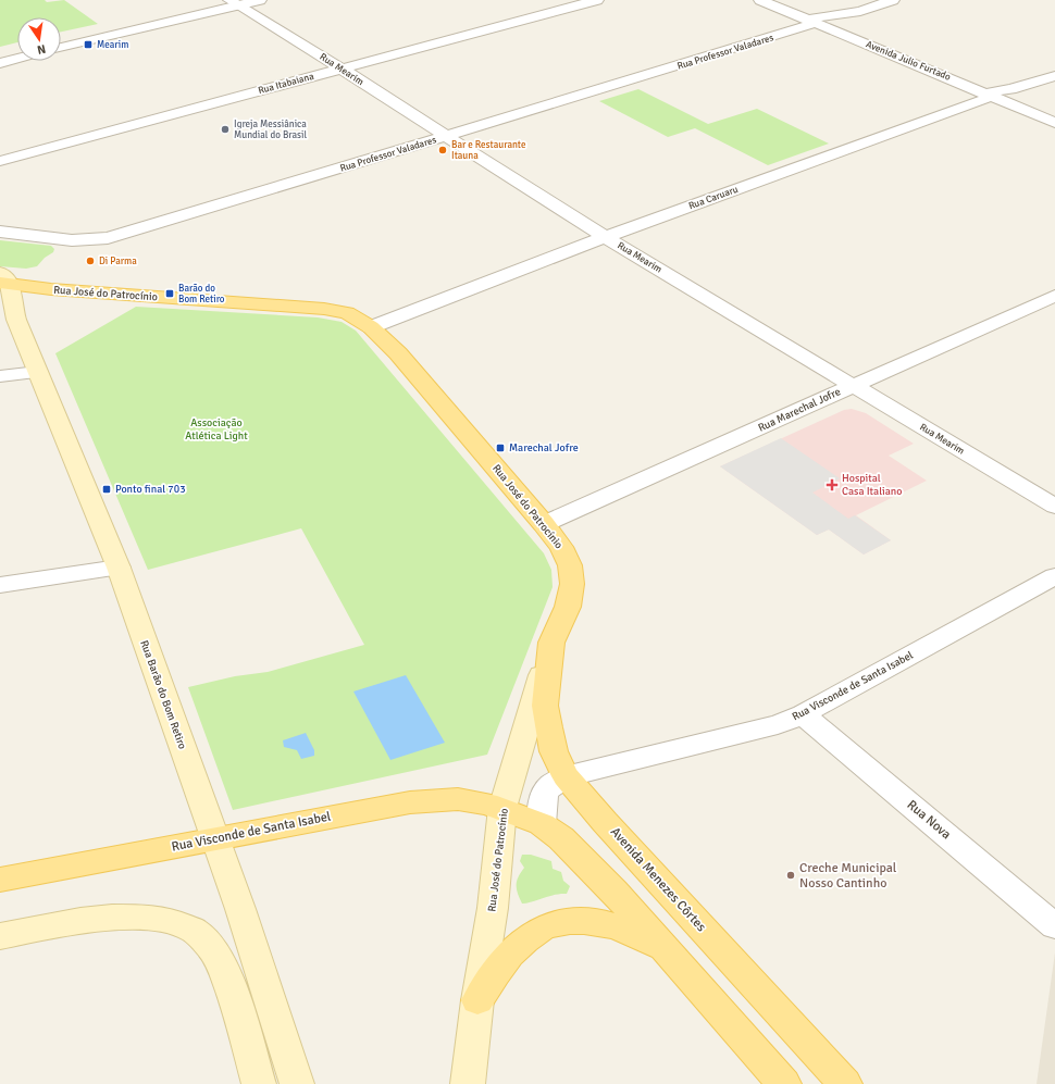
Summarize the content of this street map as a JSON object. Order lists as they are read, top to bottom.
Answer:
{
  "streets": {
    "main road": [
      "Rua José do Patrocínio",
      "Rua Visconde de Santa Isabel",
      "Rua Barão do Bom Retiro",
      "Avenida Menezes Côrtes"
    ],
    "street": [
      "Rua Professor Valadares",
      "Avenida Julio Furtado",
      "Rua Mearim",
      "Rua Itabaiana",
      "Rua Caruaru",
      "Rua Marechal Jofre",
      "Rua Nova"
    ]
  },
  "crossings": [
    ["Rua Professor Valadares", "Avenida Julio Furtado"],
    ["Rua Professor Valadares", "Rua Mearim"],
    ["Avenida Julio Furtado", "Rua Caruaru"],
    ["Rua Mearim", "Rua Itabaiana"],
    ["Rua Mearim", "Rua Caruaru"],
    ["Rua Mearim", "Rua Marechal Jofre"],
    ["Rua Caruaru", "Rua José do Patrocínio"],
    ["Rua José do Patrocínio", "Rua Marechal Jofre"],
    ["Rua José do Patrocínio", "Rua Visconde de Santa Isabel"],
    ["Rua José do Patrocínio", "Rua Barão do Bom Retiro"],
    ["Rua José do Patrocínio", "Avenida Menezes Côrtes"],
    ["Rua Visconde de Santa Isabel", "Rua Barão do Bom Retiro"],
    ["Rua Visconde de Santa Isabel", "Rua Nova"],
    ["Rua Visconde de Santa Isabel", "Avenida Menezes Côrtes"]
  ],
  "parks": ["Associação Atlética Light"],
  "places": {
    "transit": [
      "Mearim",
      "Barão do Bom Retiro",
      "Marechal Jofre",
      "Ponto final 703"
    ],
    "other": [
      "Igreja Messiânica Mundial do Brasil",
      "Bar e Restaurante Itauna",
      "Di Parma",
      "Creche Municipal Nosso Cantinho"
    ],
    "health": ["Hospital Casa Italiano"]
  },
  "north": "bottom"
}
